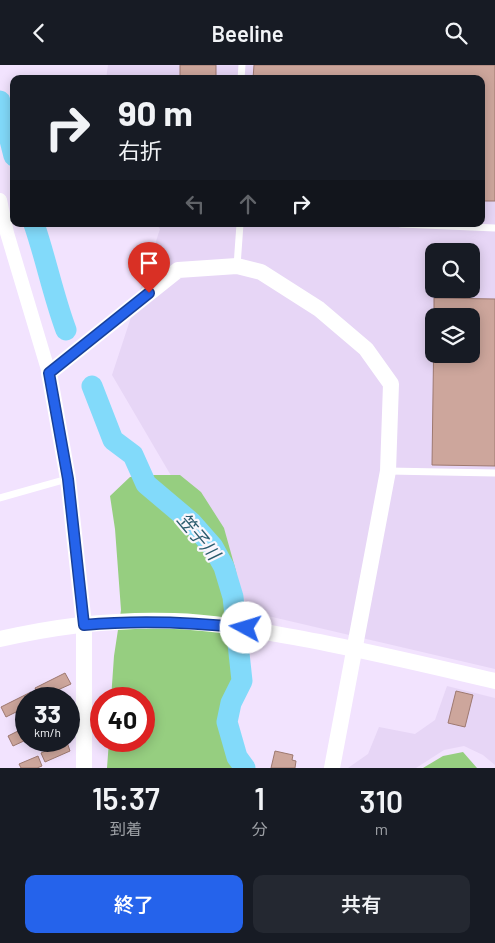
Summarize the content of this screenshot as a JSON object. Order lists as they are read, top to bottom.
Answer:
{
  "water": ["笠子川"],
  "page": {
    "header": "Beeline",
    "turn": ["90 m", "右折"],
    "speed": "33 km/h",
    "limit": "40",
    "eta": [
      "15:37",
      "到着",
      "1",
      "分",
      "310",
      "m"
    ],
    "buttons": ["終了", "共有"]
  }
}
